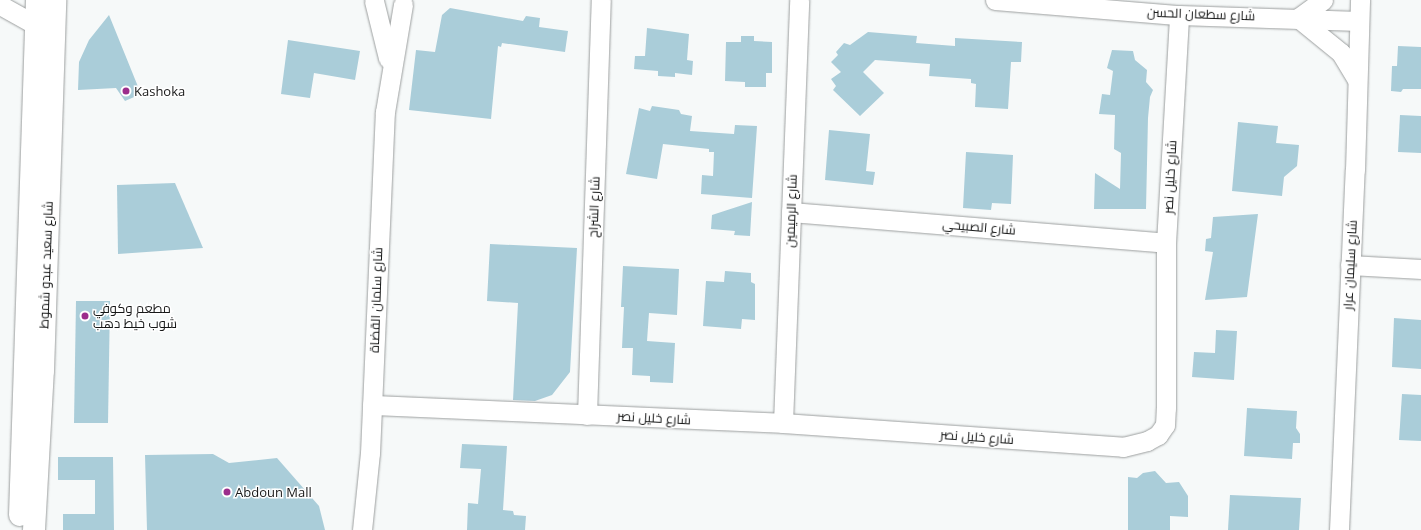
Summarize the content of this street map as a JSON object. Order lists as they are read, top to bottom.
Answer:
{
  "streets": {
    "main road": ["شارع سعيد عبدو شموط"],
    "street": [
      "شارع سطعان الحسن",
      "شارع خليل نصر",
      "شارع الشراح",
      "شارع الرميمين",
      "شارع الصبيحي",
      "شارع سليمان عرار",
      "شارع سلمان القضاة"
    ]
  },
  "crossings": [
    ["شارع سطعان الحسن", "شارع خليل نصر"],
    ["شارع سطعان الحسن", "شارع سليمان عرار"],
    ["شارع خليل نصر", "شارع الشراح"],
    ["شارع خليل نصر", "شارع الرميمين"],
    ["شارع خليل نصر", "شارع الصبيحي"],
    ["شارع خليل نصر", "شارع سلمان القضاة"],
    ["شارع الرميمين", "شارع الصبيحي"]
  ],
  "places": ["Kashoka", "مطعم وكوفي شوب خيط دهب", "Abdoun Mall"]
}
